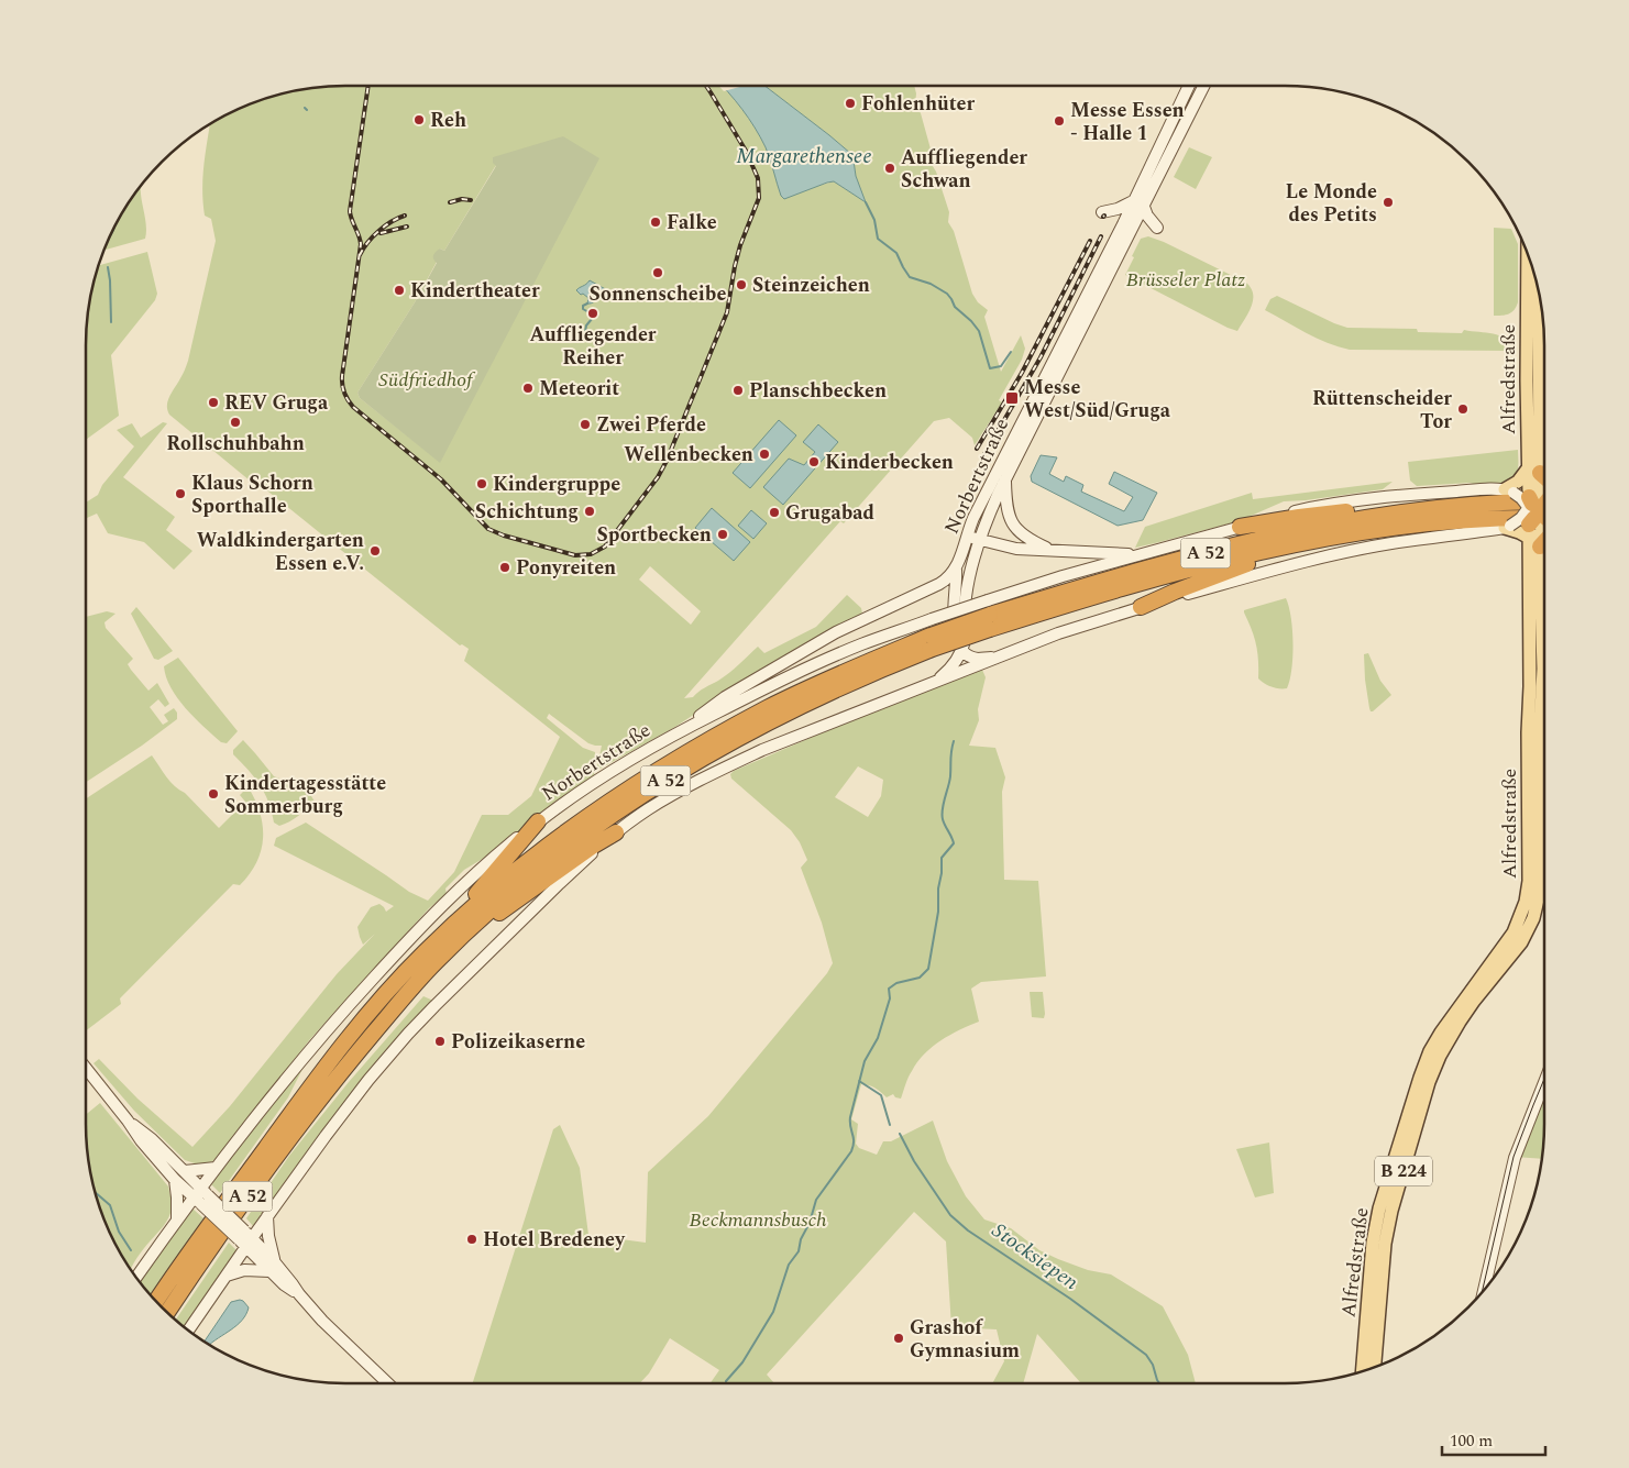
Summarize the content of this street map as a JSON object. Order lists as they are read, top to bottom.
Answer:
{
  "streets": {
    "highway": ["A 52"],
    "main road": ["Alfredstraße", "Norbertstraße", "B 224"]
  },
  "crossings": [
    ["Alfredstraße", "A 52"],
    ["Norbertstraße", "A 52"]
  ],
  "water": ["Margarethensee", "Stocksiepen"],
  "parks": ["Brüsseler Platz", "Südfriedhof", "Beckmannsbusch"],
  "places": {
    "other": [
      "Fohlenhüter",
      "Reh",
      "Messe Essen - Halle 1",
      "Auffliegender Schwan",
      "Le Monde des Petits",
      "Falke",
      "Sonnenscheibe",
      "Steinzeichen",
      "Kindertheater",
      "Auffliegender Reiher",
      "Meteorit",
      "Planschbecken",
      "REV Gruga",
      "Rüttenscheider Tor",
      "Rollschuhbahn",
      "Zwei Pferde",
      "Wellenbecken",
      "Kinderbecken",
      "Kindergruppe",
      "Klaus Schorn Sporthalle",
      "Schichtung",
      "Grugabad",
      "Sportbecken",
      "Waldkindergarten Essen e.V.",
      "Ponyreiten",
      "Kindertagesstätte Sommerburg",
      "Polizeikaserne",
      "Hotel Bredeney",
      "Grashof Gymnasium"
    ],
    "transit": ["Messe West/Süd/Gruga"]
  },
  "scale_bar": "100 m"
}
